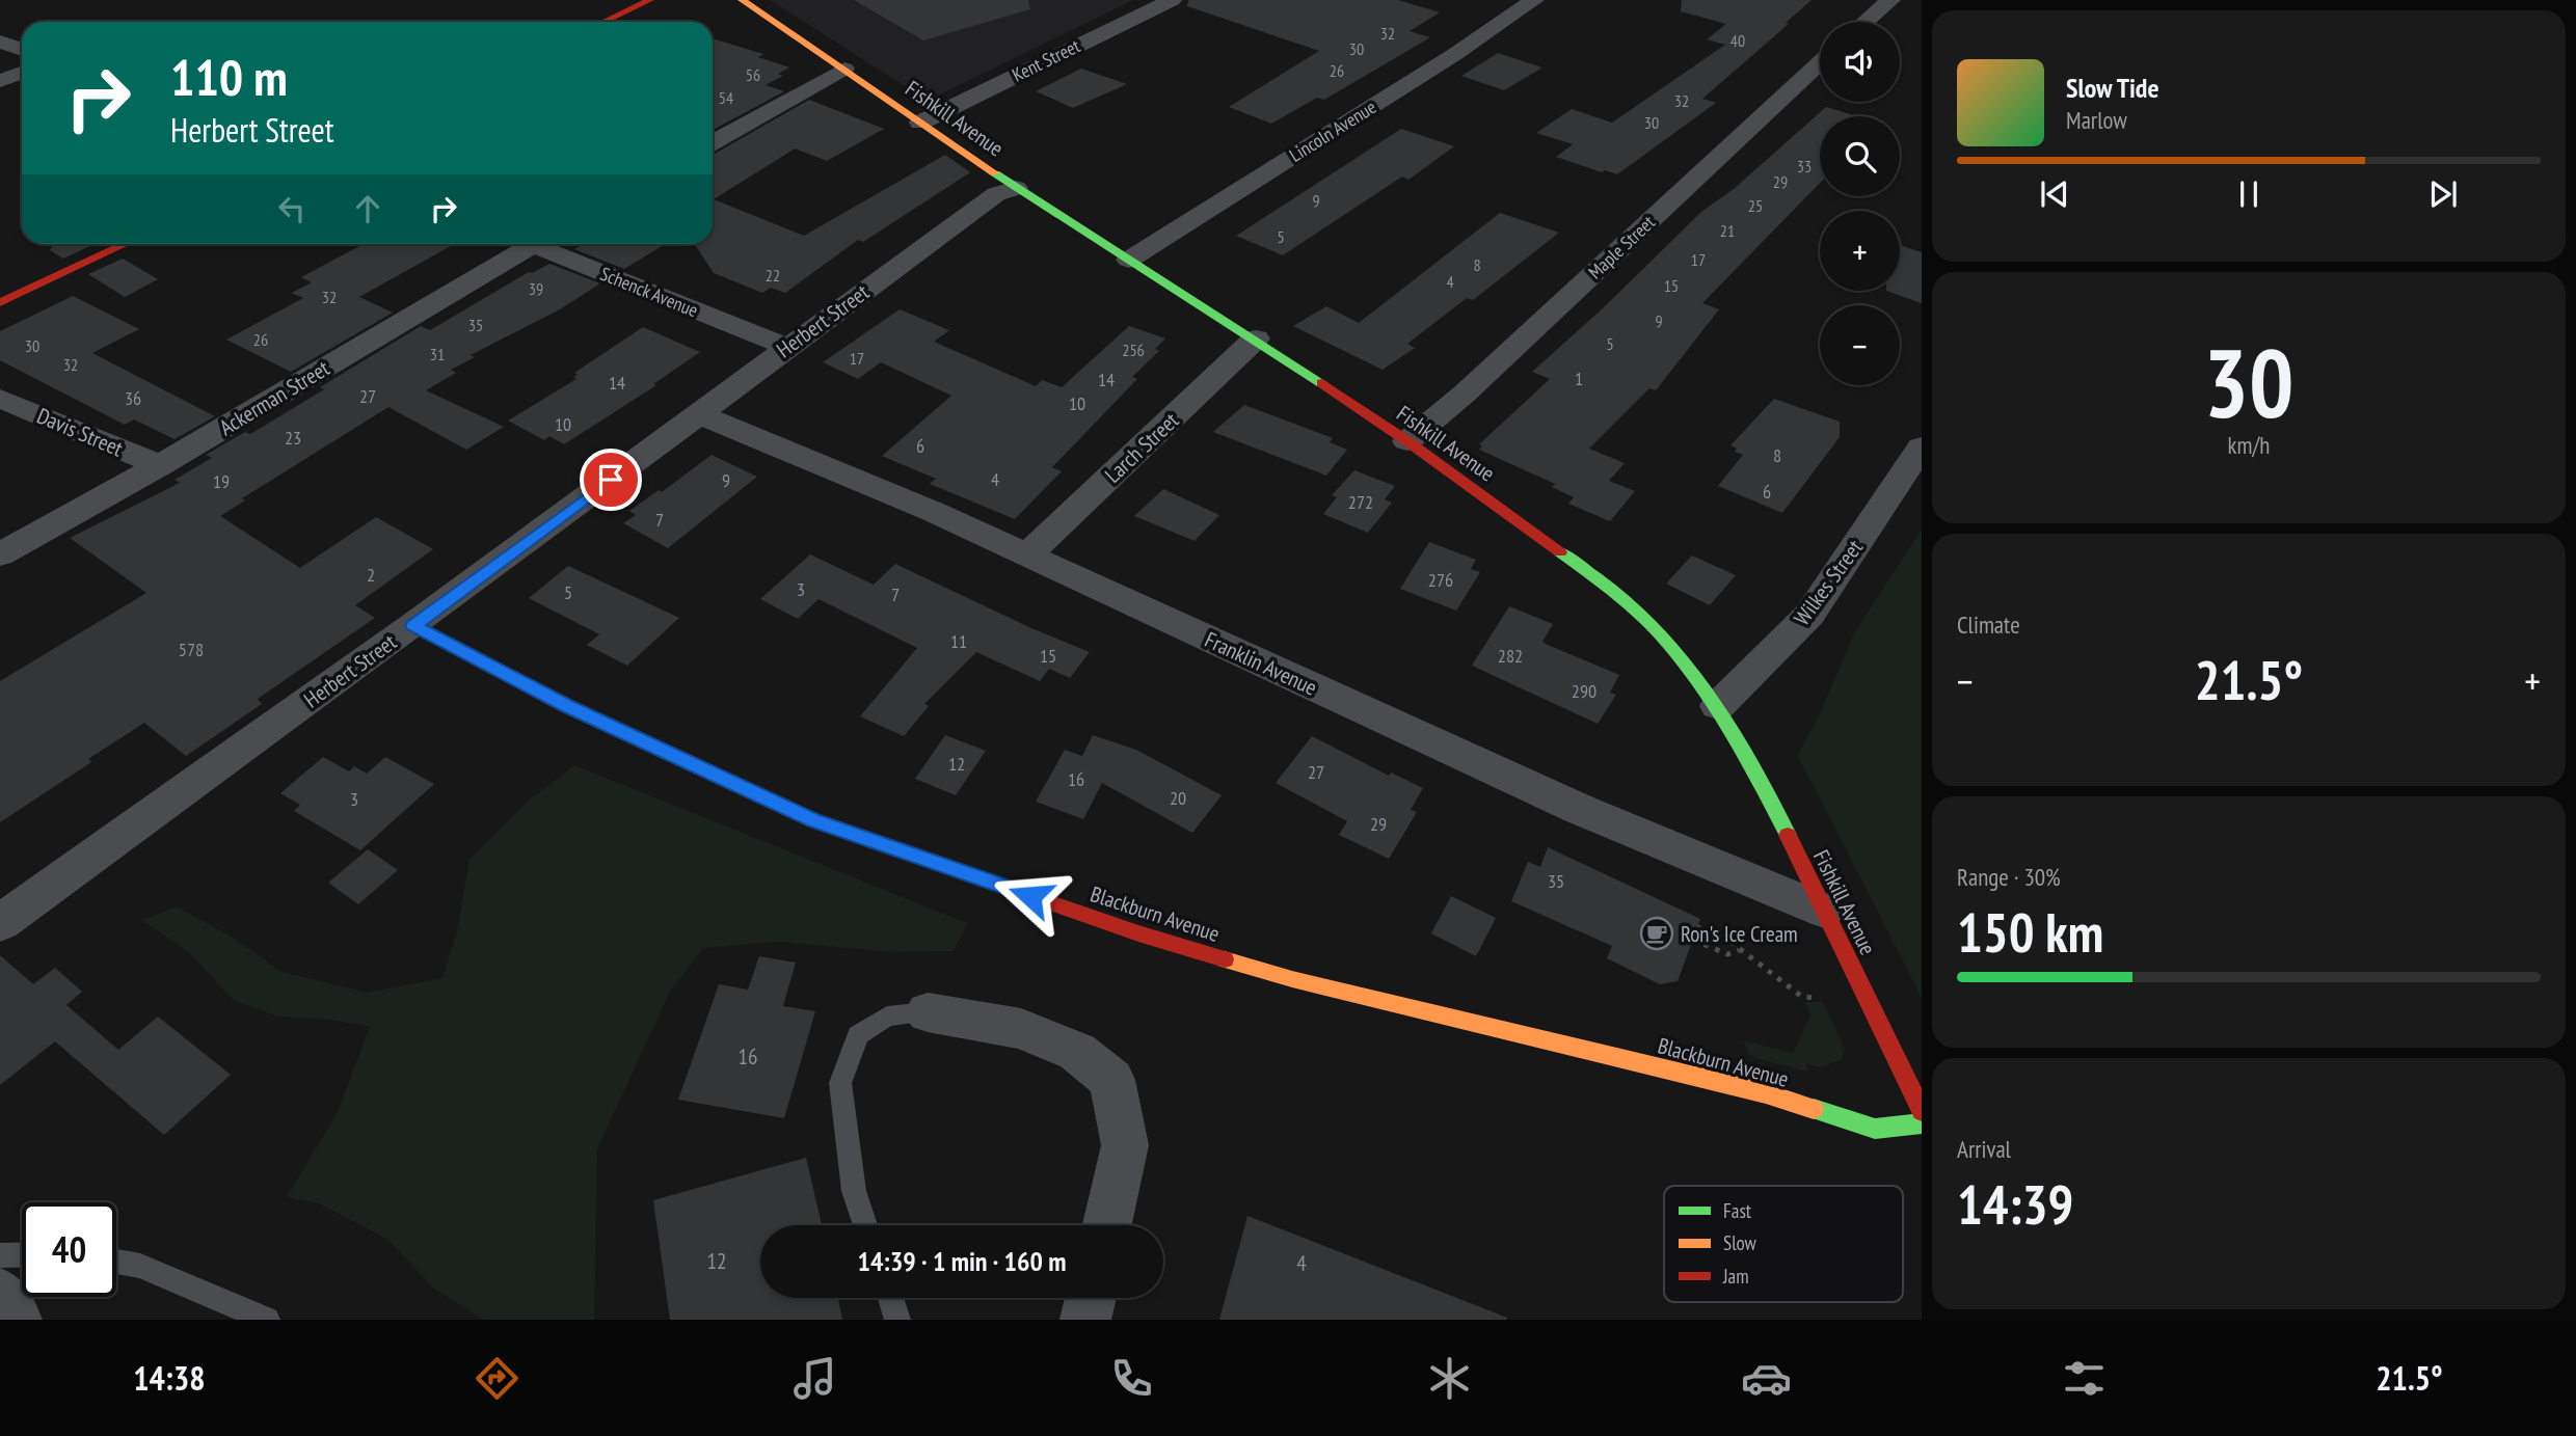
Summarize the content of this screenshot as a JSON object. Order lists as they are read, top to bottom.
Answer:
{
  "streets": {
    "main road": ["Fishkill Avenue", "Blackburn Avenue"],
    "street": [
      "Kent Street",
      "Lincoln Avenue",
      "Maple Street",
      "Schenck Avenue",
      "Herbert Street",
      "Ackerman Street",
      "Davis Street",
      "Larch Street",
      "Wilkes Street",
      "Franklin Avenue"
    ]
  },
  "crossings": [
    ["Kent Street", "Fishkill Avenue"],
    ["Fishkill Avenue", "Lincoln Avenue"],
    ["Fishkill Avenue", "Maple Street"],
    ["Fishkill Avenue", "Herbert Street"],
    ["Fishkill Avenue", "Larch Street"],
    ["Fishkill Avenue", "Wilkes Street"],
    ["Fishkill Avenue", "Franklin Avenue"],
    ["Schenck Avenue", "Herbert Street"],
    ["Herbert Street", "Franklin Avenue"],
    ["Herbert Street", "Blackburn Avenue"],
    ["Ackerman Street", "Davis Street"],
    ["Larch Street", "Franklin Avenue"]
  ],
  "places": {
    "cafe": ["Ron's Ice Cream"]
  },
  "house_numbers": [
    "32",
    "40",
    "30",
    "26",
    "56",
    "54",
    "32",
    "30",
    "33",
    "29",
    "9",
    "25",
    "21",
    "5",
    "17",
    "8",
    "22",
    "4",
    "15",
    "39",
    "32",
    "9",
    "35",
    "26",
    "5",
    "30",
    "256",
    "31",
    "17",
    "32",
    "1",
    "14",
    "14",
    "27",
    "36",
    "10",
    "10",
    "23",
    "6",
    "8",
    "4",
    "9",
    "19",
    "6",
    "272",
    "7",
    "2",
    "276",
    "3",
    "5",
    "7",
    "11",
    "578",
    "15",
    "282",
    "290",
    "12",
    "27",
    "16",
    "20",
    "3",
    "29",
    "35",
    "16",
    "12",
    "4"
  ],
  "legend": ["Fast", "Slow", "Jam"],
  "page": {
    "map_buttons": ["+", "−"],
    "turn": ["110 m", "Herbert Street"],
    "song": ["Slow Tide", "Marlow"],
    "tile": [
      ["30", "km/h"],
      "Climate",
      ["Range · 30%", "150 km"],
      ["Arrival", "14:39"]
    ],
    "heat": ["−", "21.5°", "+"],
    "limit": "40",
    "trip": "14:39 · 1 min · 160 m",
    "tabs": ["14:38", "21.5°"]
  }
}
